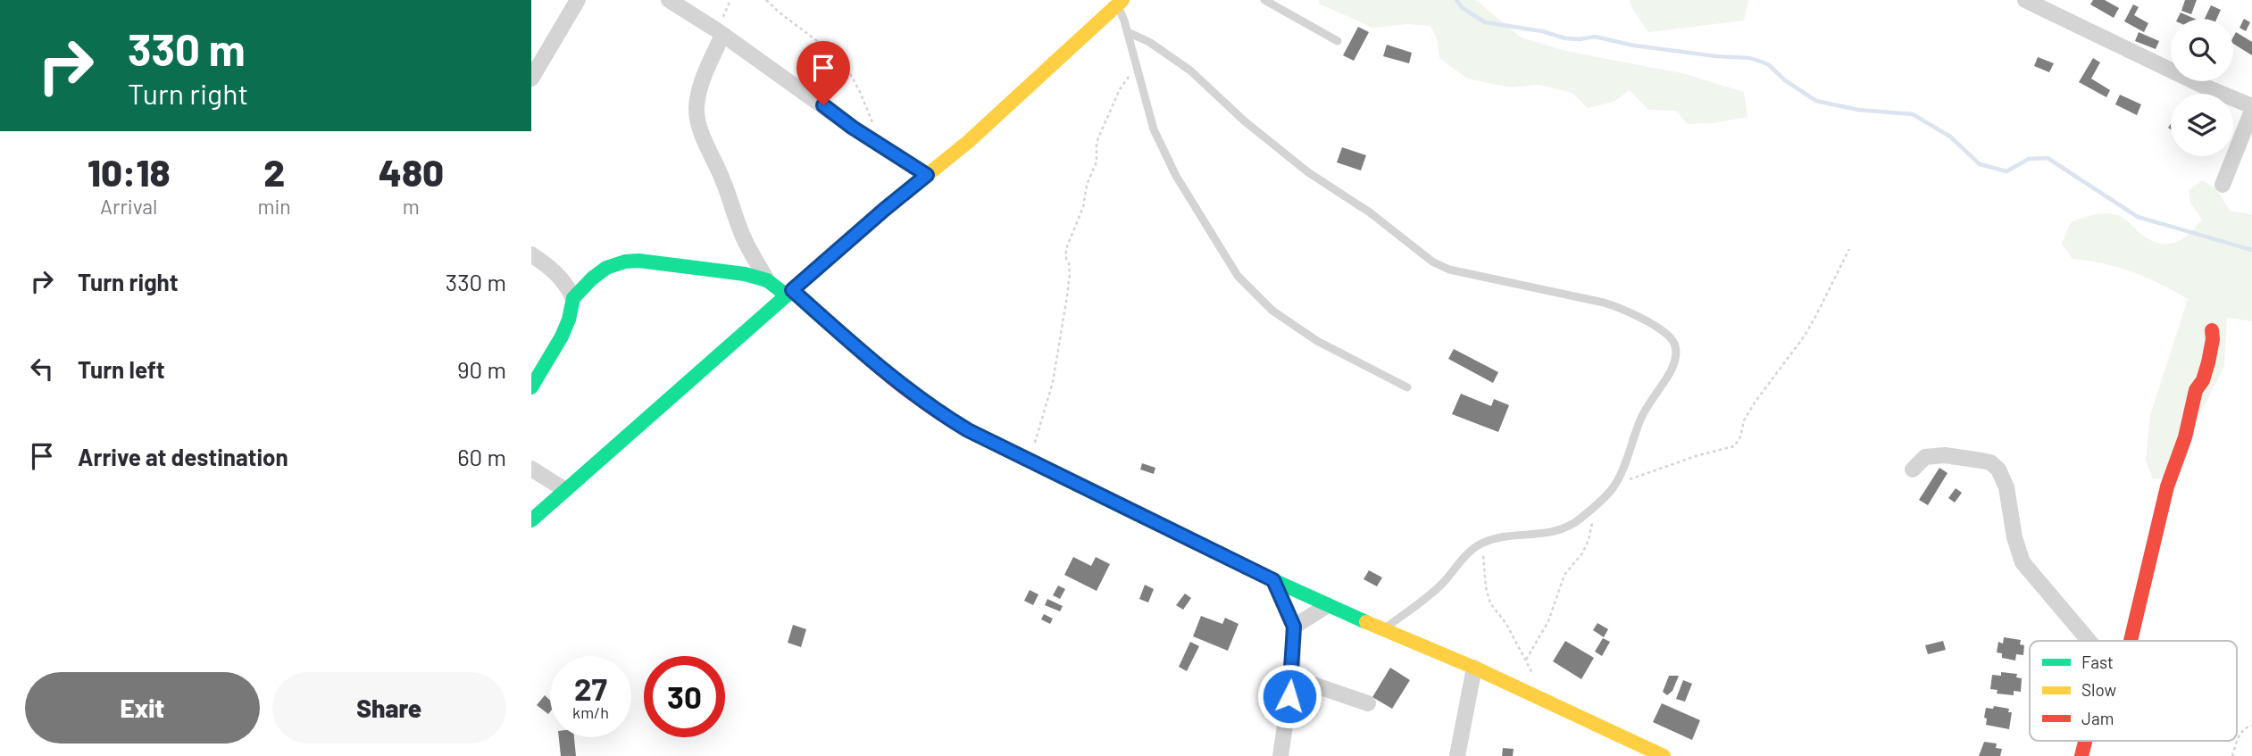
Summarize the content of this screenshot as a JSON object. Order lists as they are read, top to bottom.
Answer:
{
  "legend": ["Fast", "Slow", "Jam"],
  "page": {
    "turn": ["330 m", "Turn right"],
    "eta": [
      "10:18",
      "Arrival",
      "2",
      "min",
      "480",
      "m"
    ],
    "list": [
      {
        "name": "Turn right",
        "value": "330 m"
      },
      {
        "name": "Turn left",
        "value": "90 m"
      },
      {
        "name": "Arrive at destination",
        "value": "60 m"
      }
    ],
    "speed": "27 km/h",
    "limit": "30",
    "buttons": ["Exit", "Share"]
  }
}
